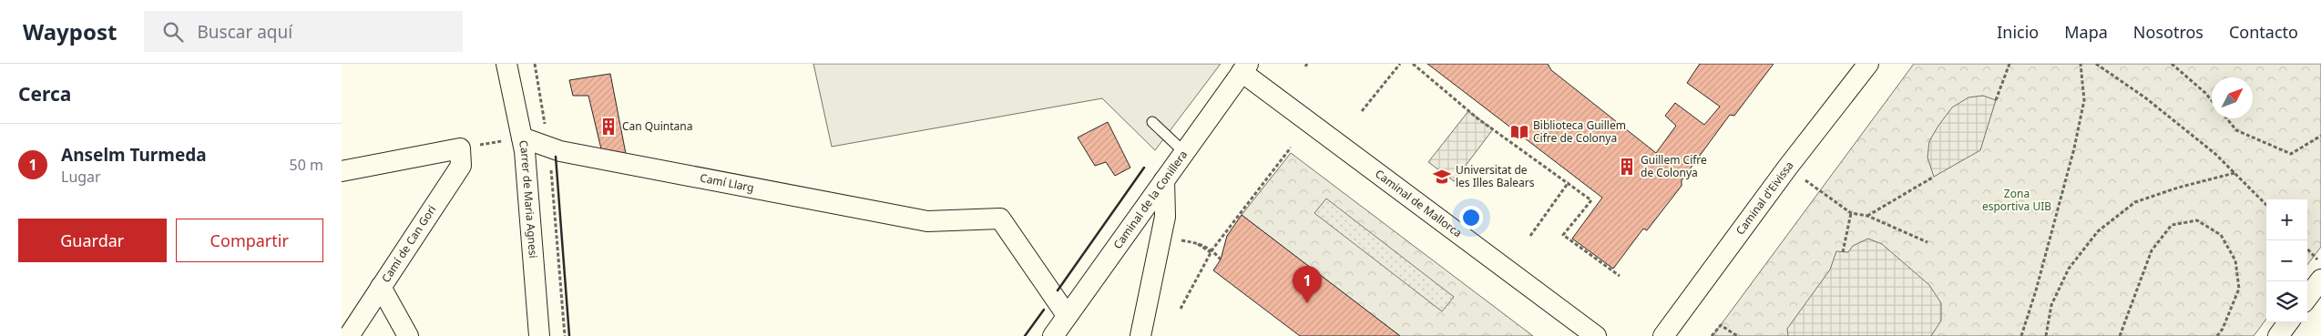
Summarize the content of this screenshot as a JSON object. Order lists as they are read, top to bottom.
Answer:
{
  "streets": {
    "street": [
      "Camí Llarg",
      "Carrer de Maria Agnesi",
      "Caminal de la Conillera",
      "Caminal d'Eivissa",
      "Caminal de Mallorca",
      "Camí de Can Gori"
    ]
  },
  "crossings": [
    ["Camí Llarg", "Carrer de Maria Agnesi"],
    ["Camí Llarg", "Caminal de la Conillera"],
    ["Caminal de la Conillera", "Caminal de Mallorca"]
  ],
  "parks": ["Zona esportiva UIB"],
  "places": {
    "building": ["Can Quintana", "Guillem Cifre de Colonya"],
    "library": ["Biblioteca Guillem Cifre de Colonya"],
    "school or university": ["Universitat de les Illes Balears"]
  },
  "north": "top right",
  "page": {
    "header": "Waypost",
    "search": "Buscar aquí",
    "nav": [
      "Inicio",
      "Mapa",
      "Nosotros",
      "Contacto"
    ],
    "heading": "Cerca",
    "list": [
      {
        "mark": "1",
        "name": "Anselm Turmeda",
        "note": "Lugar",
        "value": "50 m"
      }
    ],
    "map_buttons": ["+", "−"],
    "buttons": ["Guardar", "Compartir"],
    "pins": "1"
  }
}
